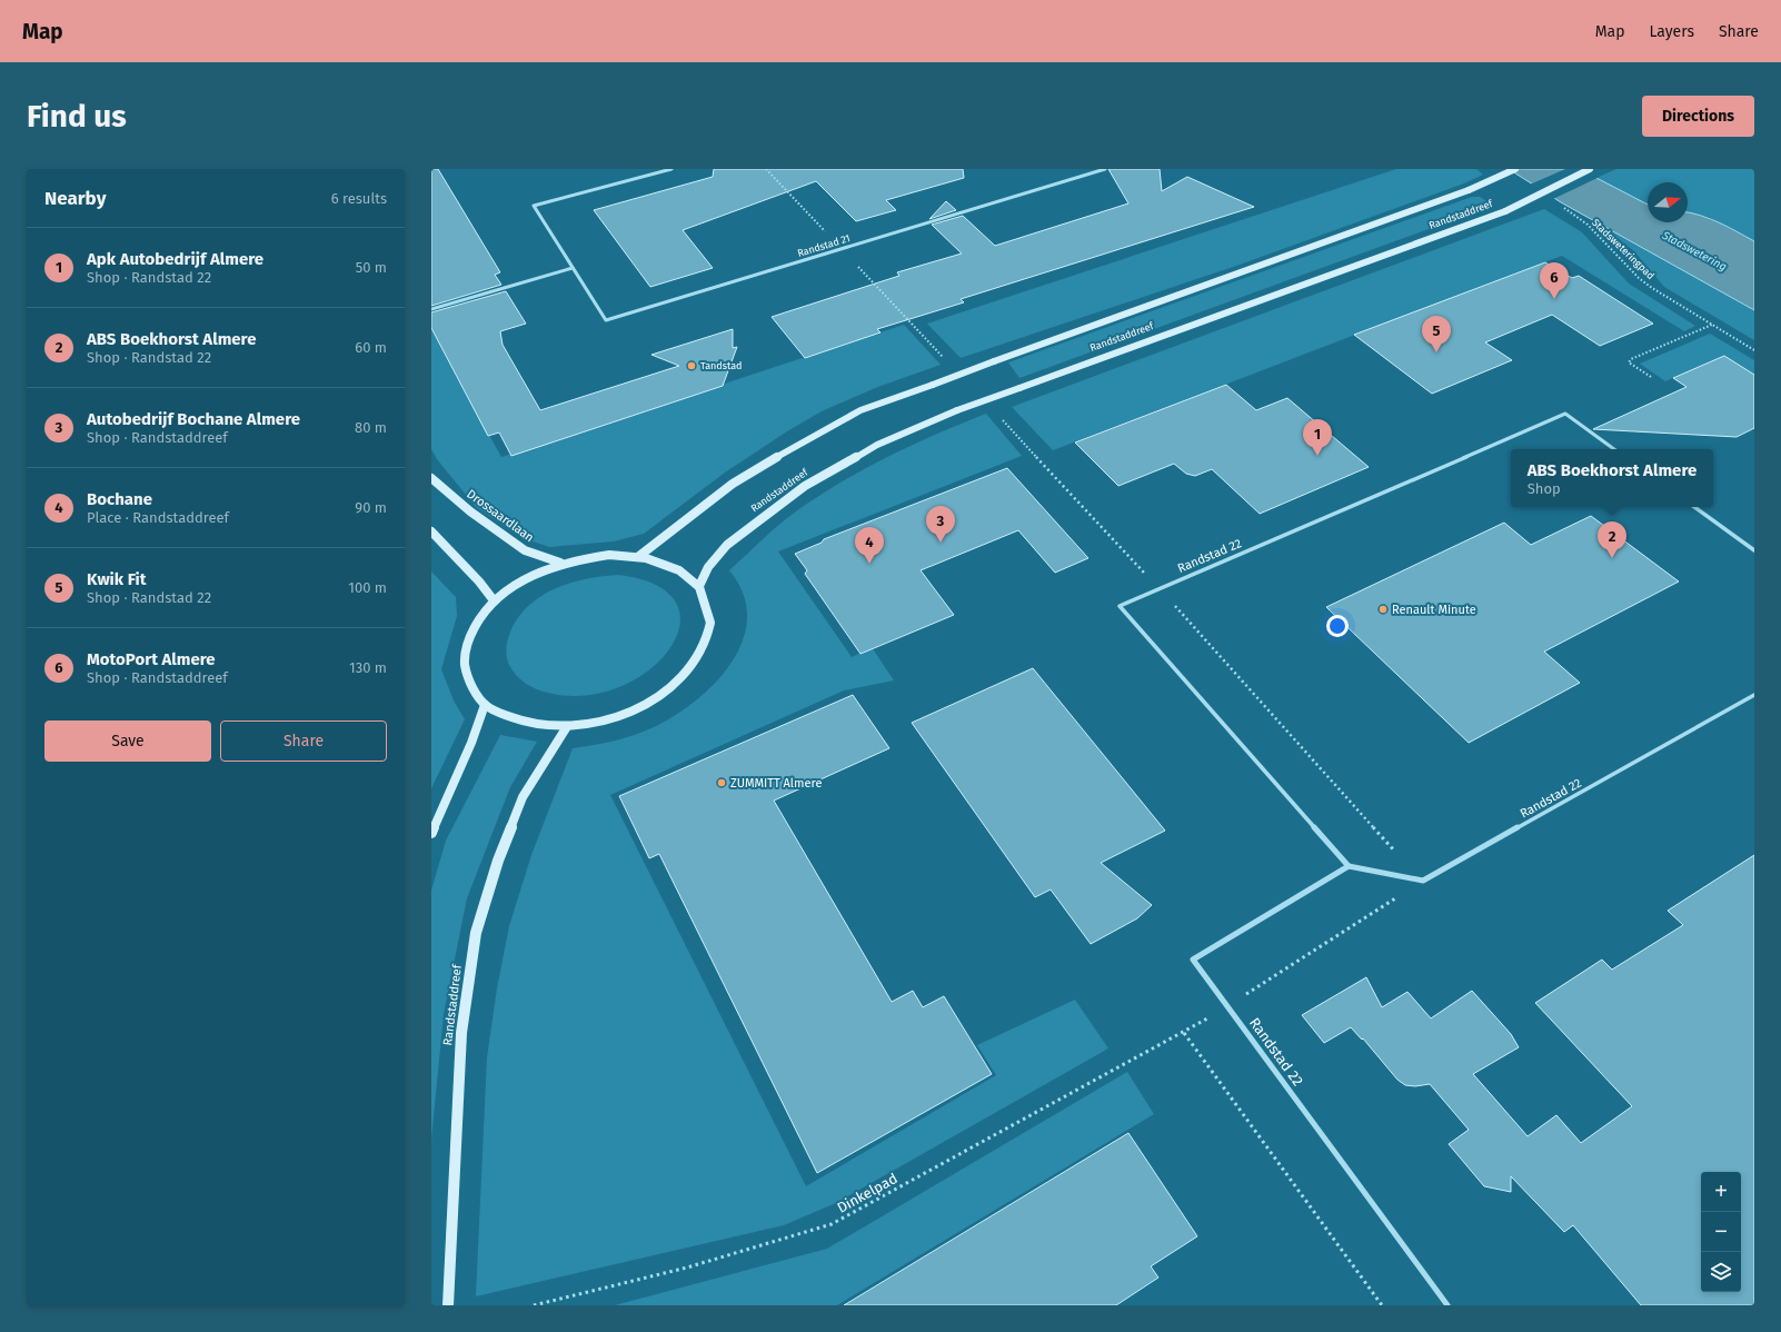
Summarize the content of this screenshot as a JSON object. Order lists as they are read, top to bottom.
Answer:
{
  "streets": {
    "main road": ["Randstaddreef", "Drossaardlaan"],
    "street": ["Randstad 21", "Randstad 22"],
    "path": ["Stadsweteringpad", "Dinkelpad"]
  },
  "crossings": [
    ["Randstad 22", "Dinkelpad"]
  ],
  "water": ["Stadswetering"],
  "places": ["Tandstad", "Renault Minute", "ZUMMITT Almere"],
  "north": "right",
  "page": {
    "header": "Map",
    "nav": ["Map", "Layers", "Share"],
    "buttons": [
      "Directions",
      ["Save", "Share"]
    ],
    "title": "Find us",
    "heading": ["Nearby", "6 results"],
    "list": [
      {
        "mark": "1",
        "name": "Apk Autobedrijf Almere",
        "note": "Shop · Randstad 22",
        "value": "50 m"
      },
      {
        "mark": "2",
        "name": "ABS Boekhorst Almere",
        "note": "Shop · Randstad 22",
        "value": "60 m"
      },
      {
        "mark": "3",
        "name": "Autobedrijf Bochane Almere",
        "note": "Shop · Randstaddreef",
        "value": "80 m"
      },
      {
        "mark": "4",
        "name": "Bochane",
        "note": "Place · Randstaddreef",
        "value": "90 m"
      },
      {
        "mark": "5",
        "name": "Kwik Fit",
        "note": "Shop · Randstad 22",
        "value": "100 m"
      },
      {
        "mark": "6",
        "name": "MotoPort Almere",
        "note": "Shop · Randstaddreef",
        "value": "130 m"
      }
    ],
    "pins": [
      "6",
      "5",
      "1",
      "3",
      "2",
      "4"
    ],
    "popup": ["ABS Boekhorst Almere", "Shop"],
    "map_buttons": ["+", "−"]
  }
}
